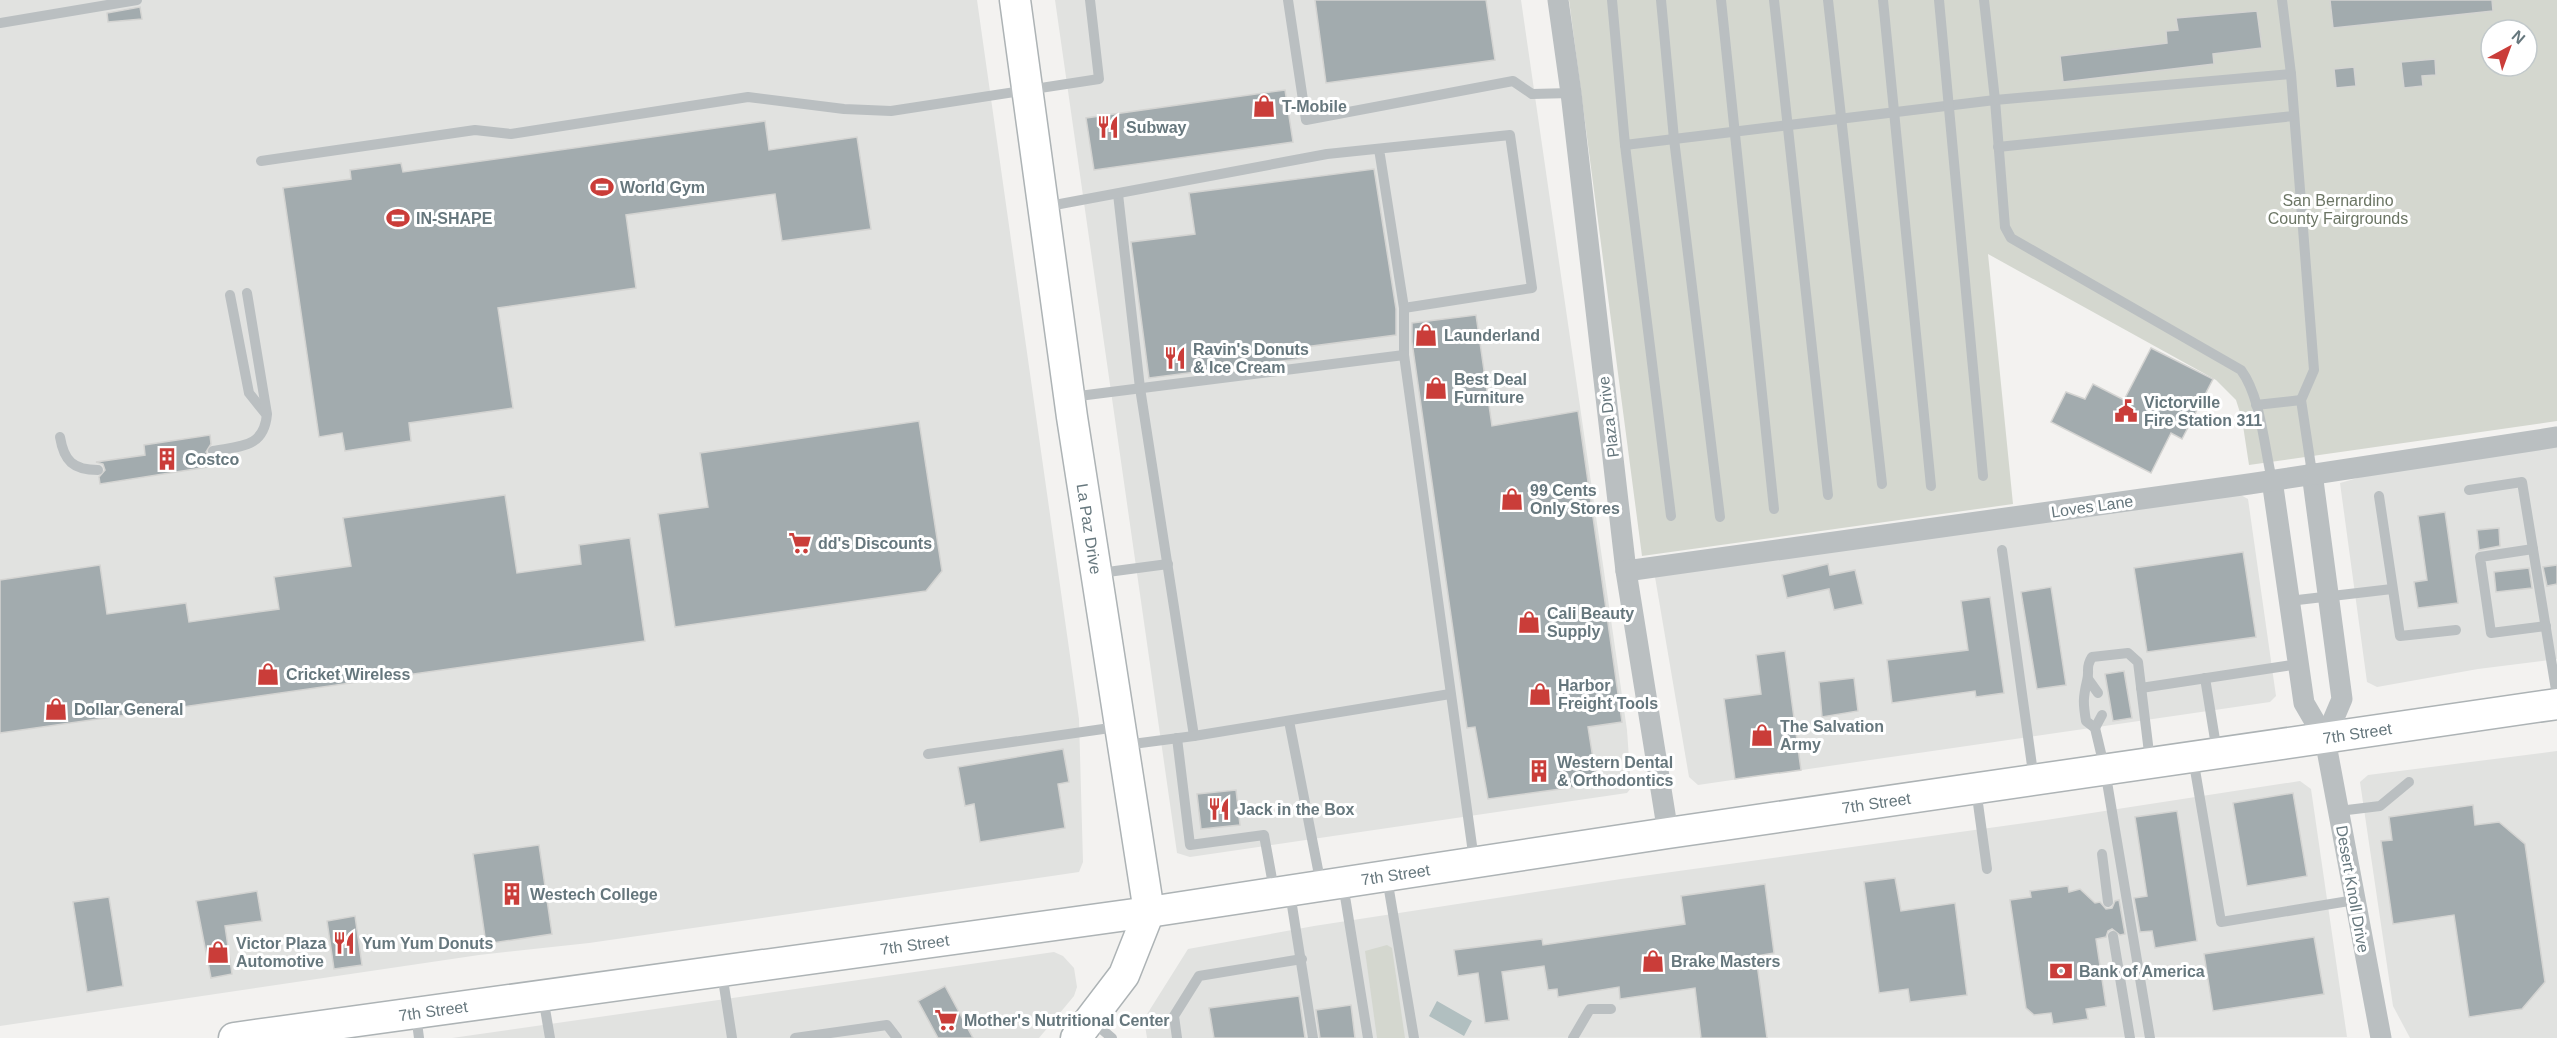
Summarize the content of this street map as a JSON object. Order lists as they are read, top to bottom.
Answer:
{
  "streets": {
    "main road": ["La Paz Drive", "7th Street"],
    "street": ["Plaza Drive", "Loves Lane", "Desert Knoll Drive"]
  },
  "crossings": [
    ["Plaza Drive", "Loves Lane"],
    ["Plaza Drive", "7th Street"],
    ["Loves Lane", "Desert Knoll Drive"],
    ["La Paz Drive", "7th Street"],
    ["7th Street", "Desert Knoll Drive"]
  ],
  "parks": ["San Bernardino County Fairgrounds"],
  "places": {
    "shop": [
      "T-Mobile",
      "Launderland",
      "Best Deal Furniture",
      "99 Cents Only Stores",
      "Cali Beauty Supply",
      "Cricket Wireless",
      "Harbor Freight Tools",
      "Dollar General",
      "The Salvation Army",
      "Victor Plaza Automotive",
      "Brake Masters"
    ],
    "restaurant": [
      "Subway",
      "Ravin's Donuts & Ice Cream",
      "Jack in the Box",
      "Yum Yum Donuts"
    ],
    "sports": ["World Gym", "IN-SHAPE"],
    "public building": ["Victorville Fire Station 311"],
    "building": ["Costco", "Western Dental & Orthodontics", "Westech College"],
    "supermarket": ["dd's Discounts", "Mother's Nutritional Center"],
    "bank": ["Bank of America"]
  },
  "north": "top right"
}
